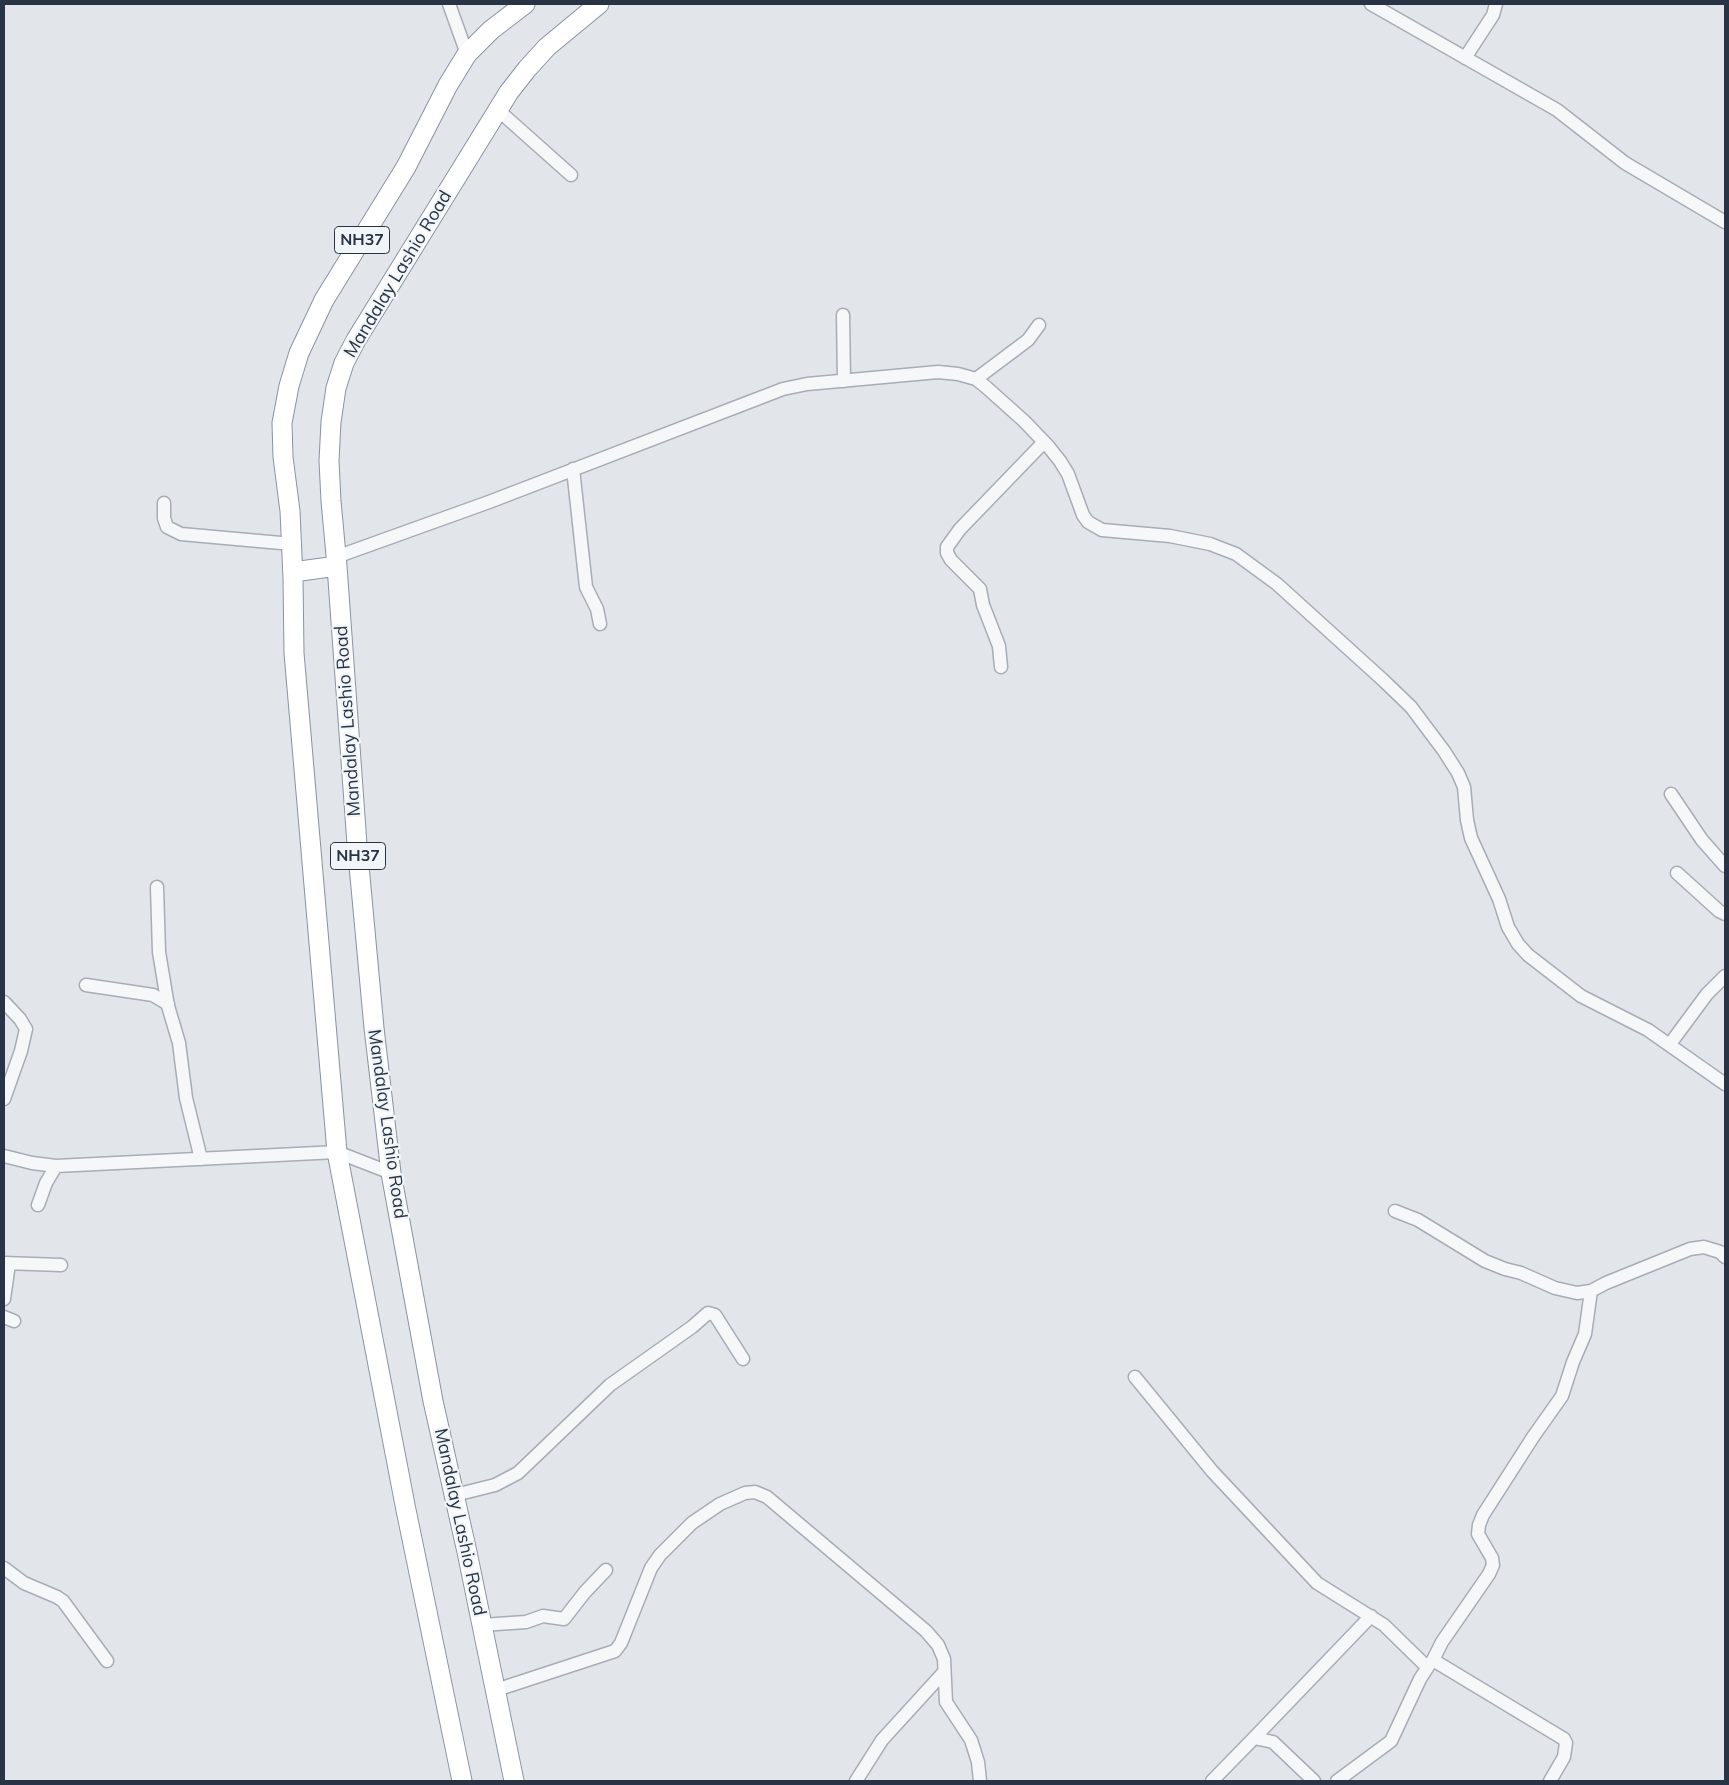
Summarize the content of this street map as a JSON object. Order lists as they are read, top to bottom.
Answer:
{
  "streets": {
    "highway": ["NH37", "Mandalay Lashio Road"]
  }
}
